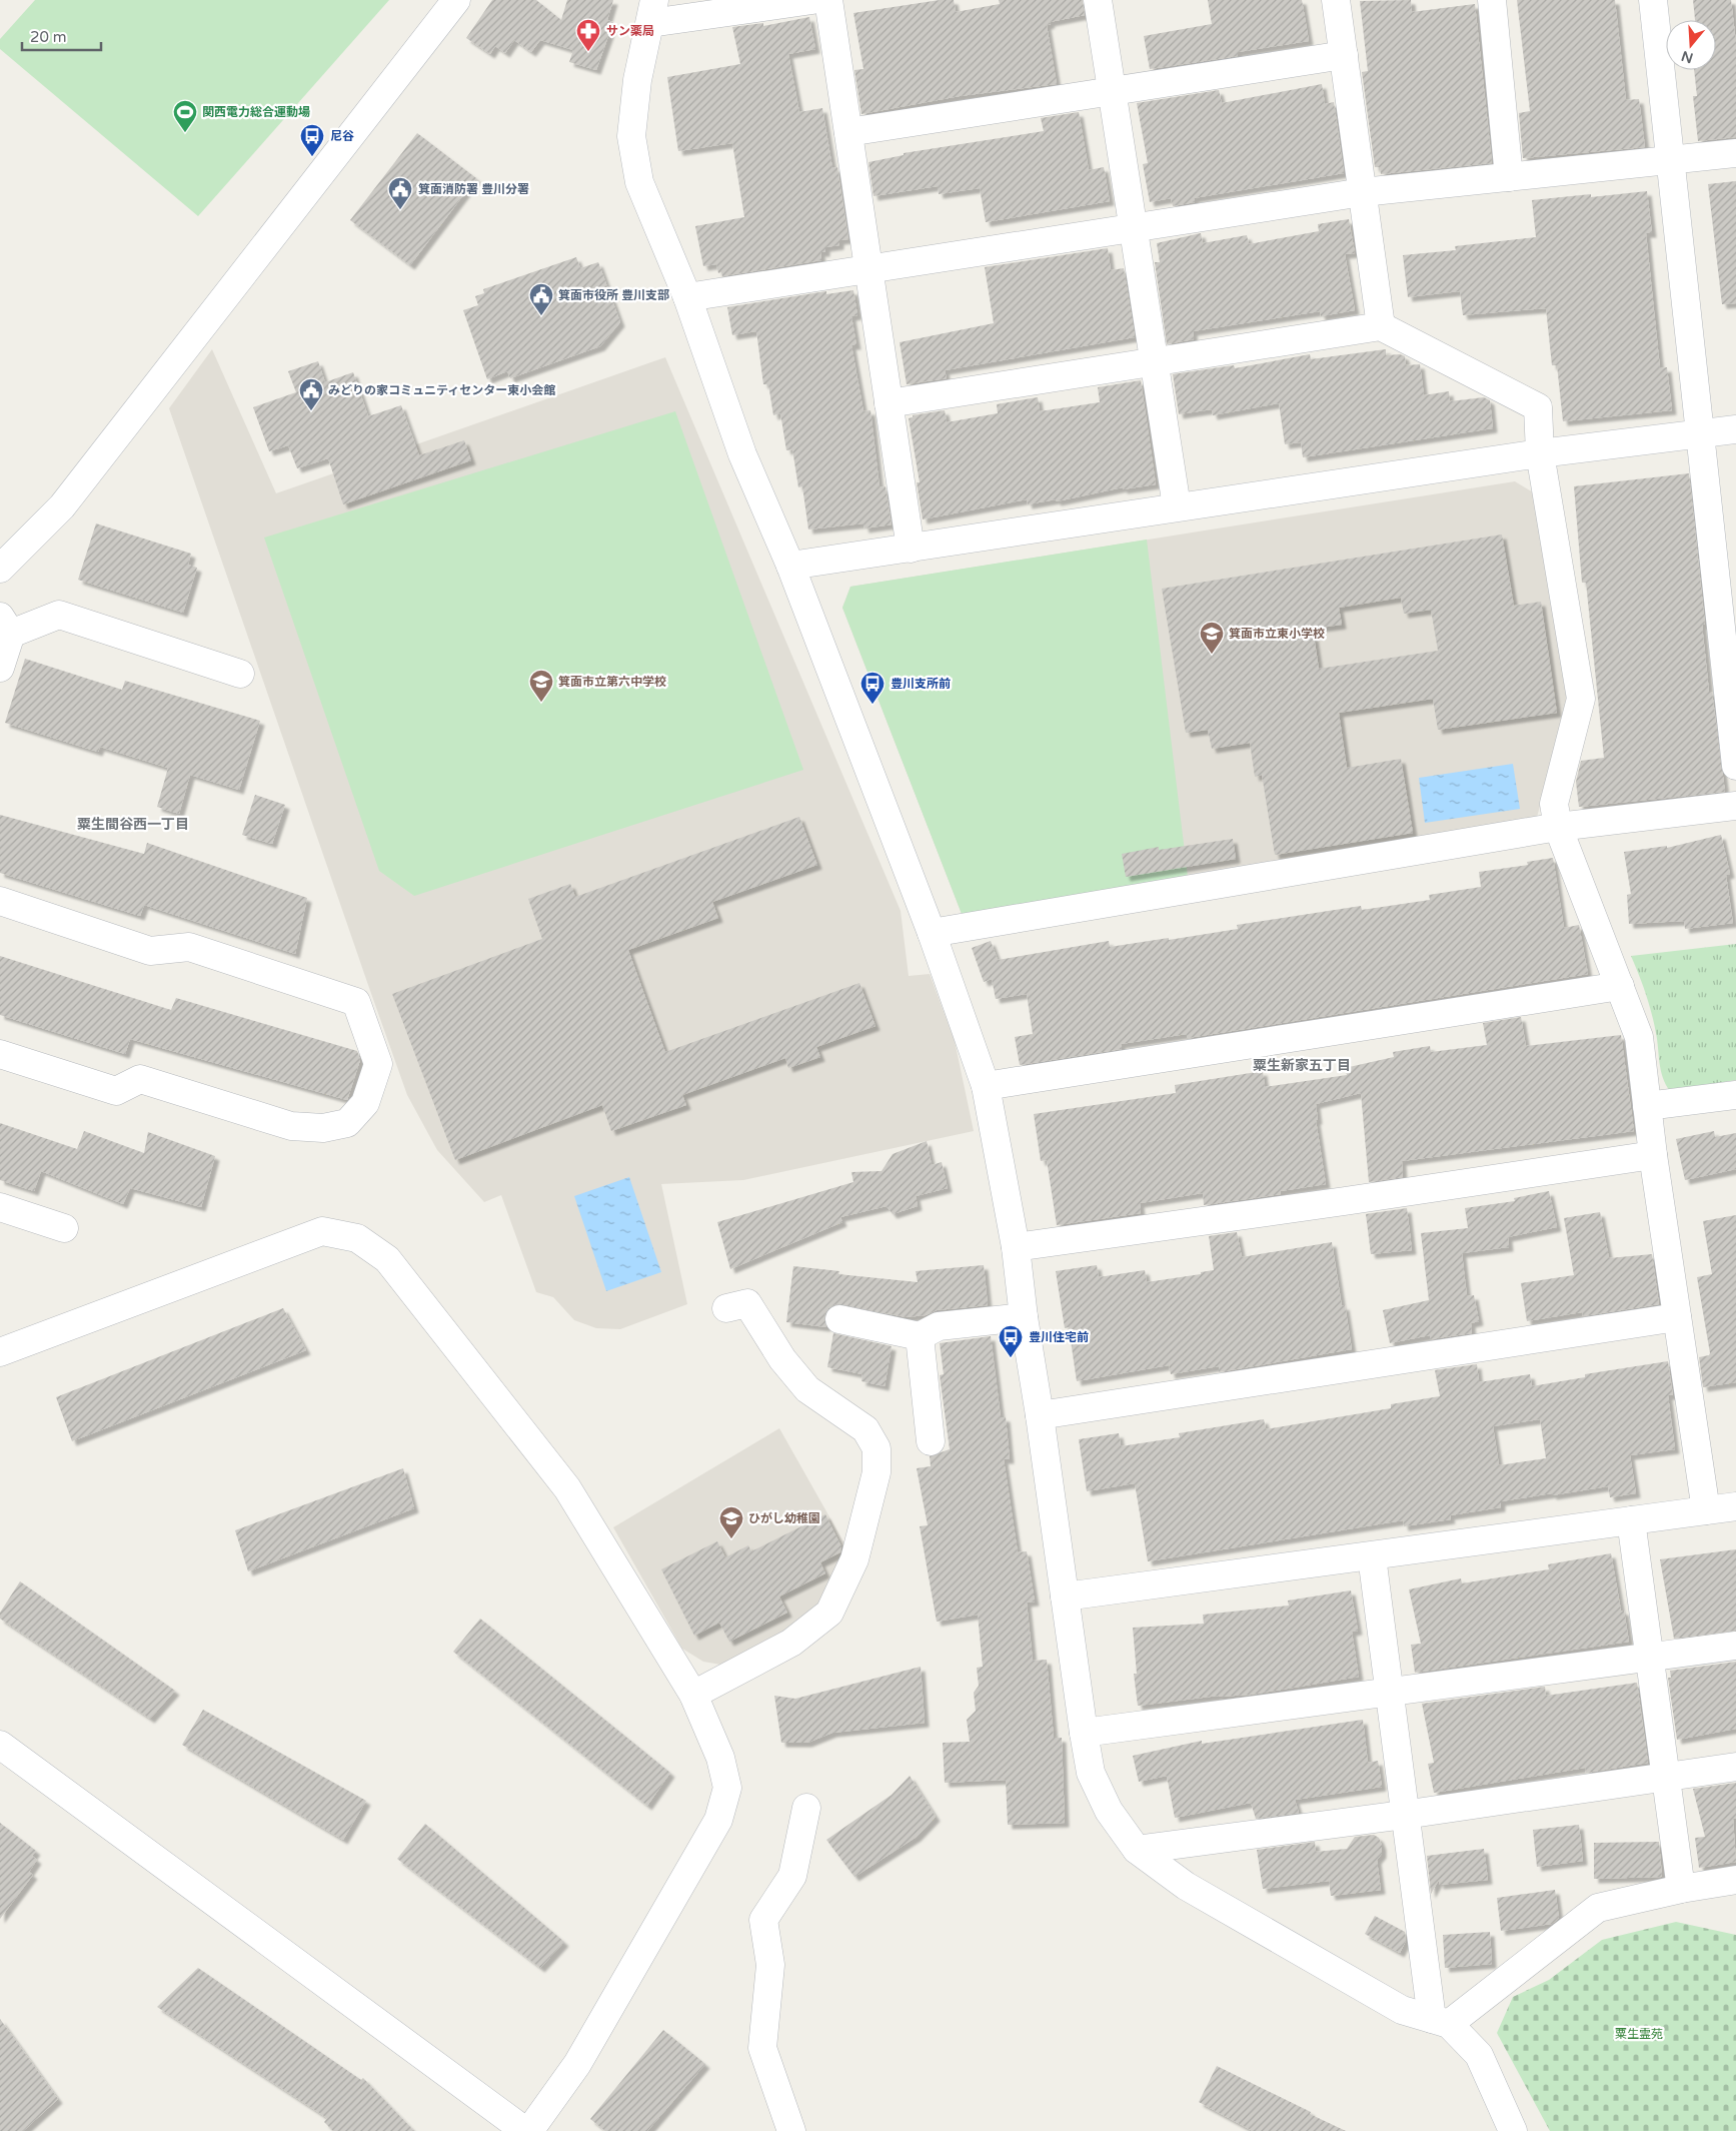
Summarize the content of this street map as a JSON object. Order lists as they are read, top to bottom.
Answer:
{
  "districts": ["粟生間谷西一丁目", "粟生新家五丁目"],
  "parks": ["粟生霊苑"],
  "places": {
    "pharmacy": ["サン薬局"],
    "sports": ["関西電力総合運動場"],
    "bus stop": ["尼谷", "豊川支所前", "豊川住宅前"],
    "public building": ["箕面消防署 豊川分署", "箕面市役所 豊川支部", "みどりの家コミュニティセンター東小会館"],
    "school or university": ["箕面市立東小学校", "箕面市立第六中学校", "ひがし幼稚園"]
  },
  "scale_bar": "20 m",
  "north": "bottom"
}
